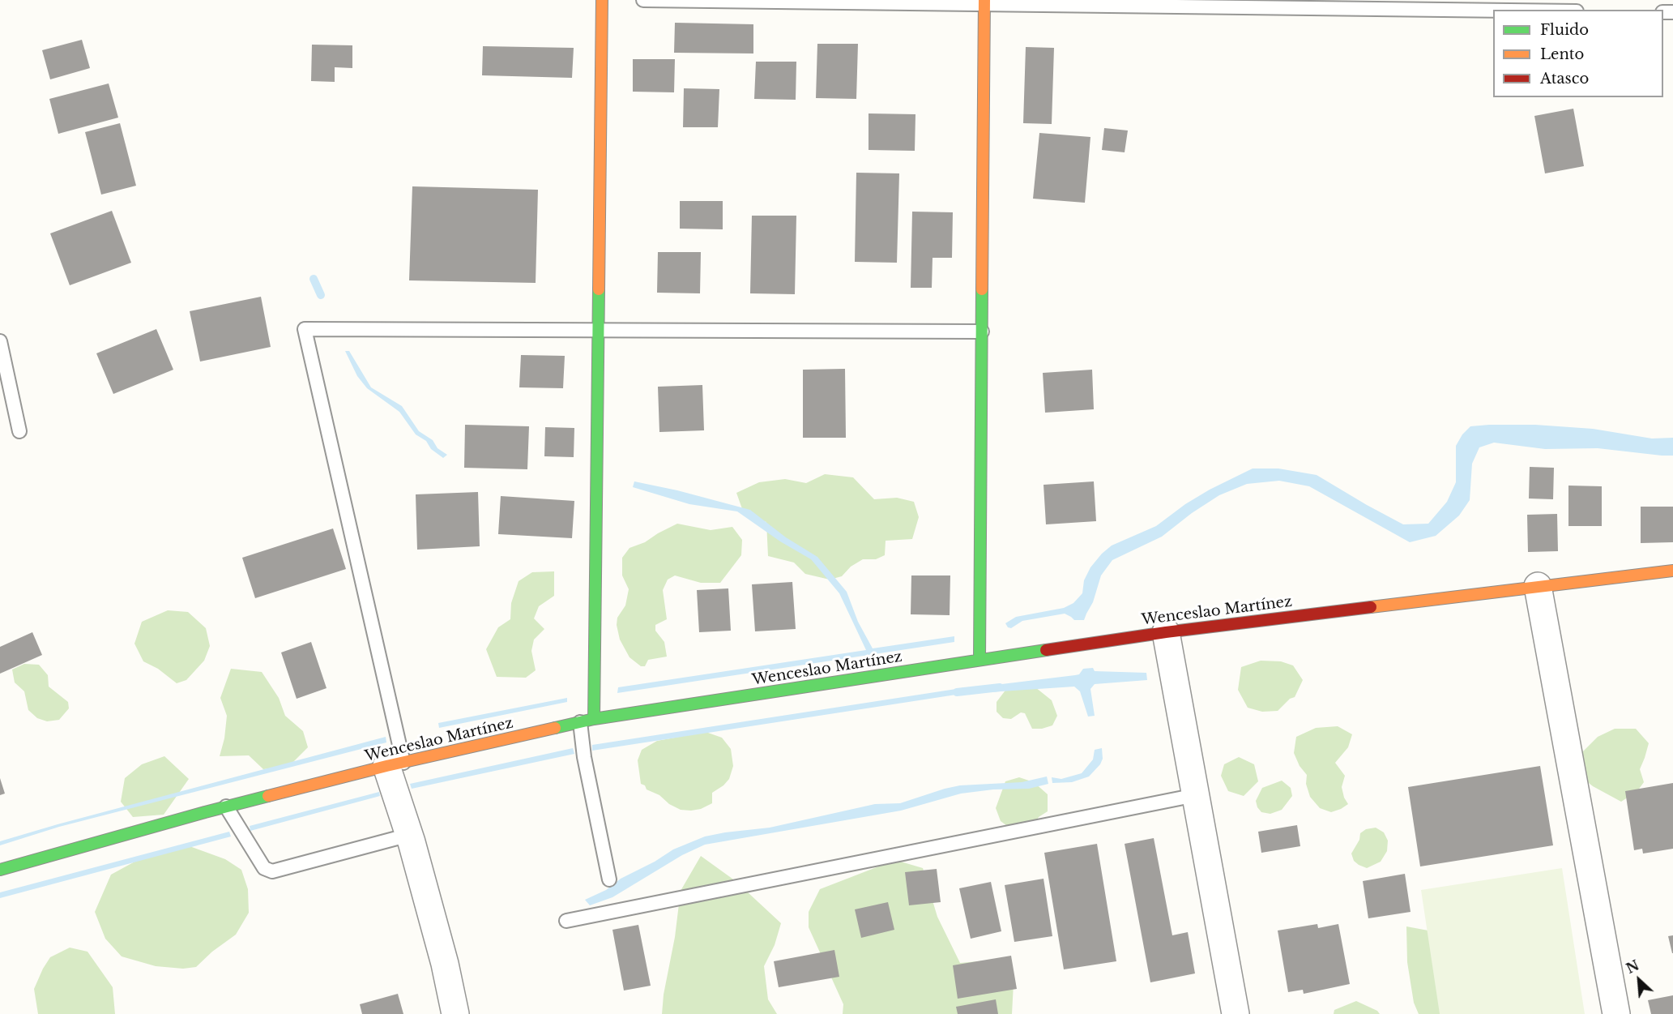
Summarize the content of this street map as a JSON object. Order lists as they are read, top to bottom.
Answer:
{
  "streets": {
    "main road": ["Wenceslao Martínez"]
  },
  "legend": ["Fluido", "Lento", "Atasco"],
  "north": "top left"
}
